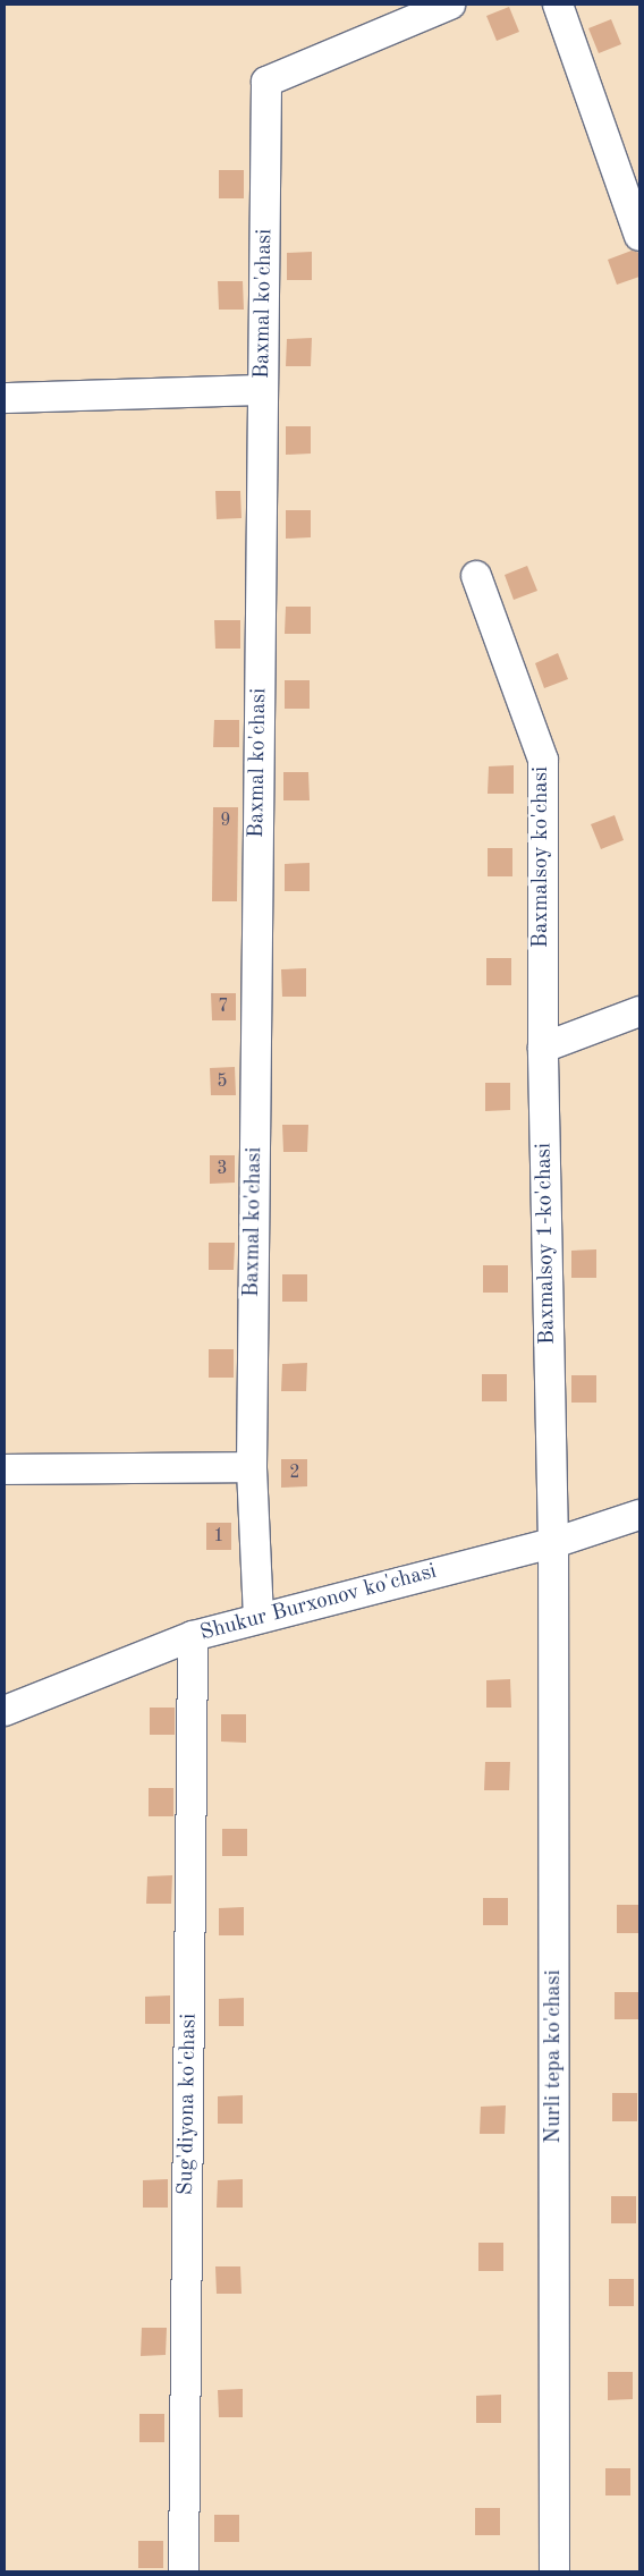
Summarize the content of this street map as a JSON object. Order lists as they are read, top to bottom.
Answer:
{
  "streets": {
    "street": [
      "Baxmal ko'chasi",
      "Baхmalsoy ko'chasi",
      "Baxmalsoy 1-ko'chasi",
      "Shukur Burxonov ko'chasi",
      "Nurli tepa ko'chasi",
      "Sug'diyona ko'chasi"
    ]
  },
  "crossings": [
    ["Baxmal ko'chasi", "Shukur Burxonov ko'chasi"],
    ["Baхmalsoy ko'chasi", "Baxmalsoy 1-ko'chasi"],
    ["Baxmalsoy 1-ko'chasi", "Shukur Burxonov ko'chasi"],
    ["Baxmalsoy 1-ko'chasi", "Nurli tepa ko'chasi"],
    ["Shukur Burxonov ko'chasi", "Nurli tepa ko'chasi"],
    ["Shukur Burxonov ko'chasi", "Sug'diyona ko'chasi"]
  ],
  "house_numbers": [
    "9",
    "7",
    "5",
    "3",
    "2",
    "1"
  ]
}
